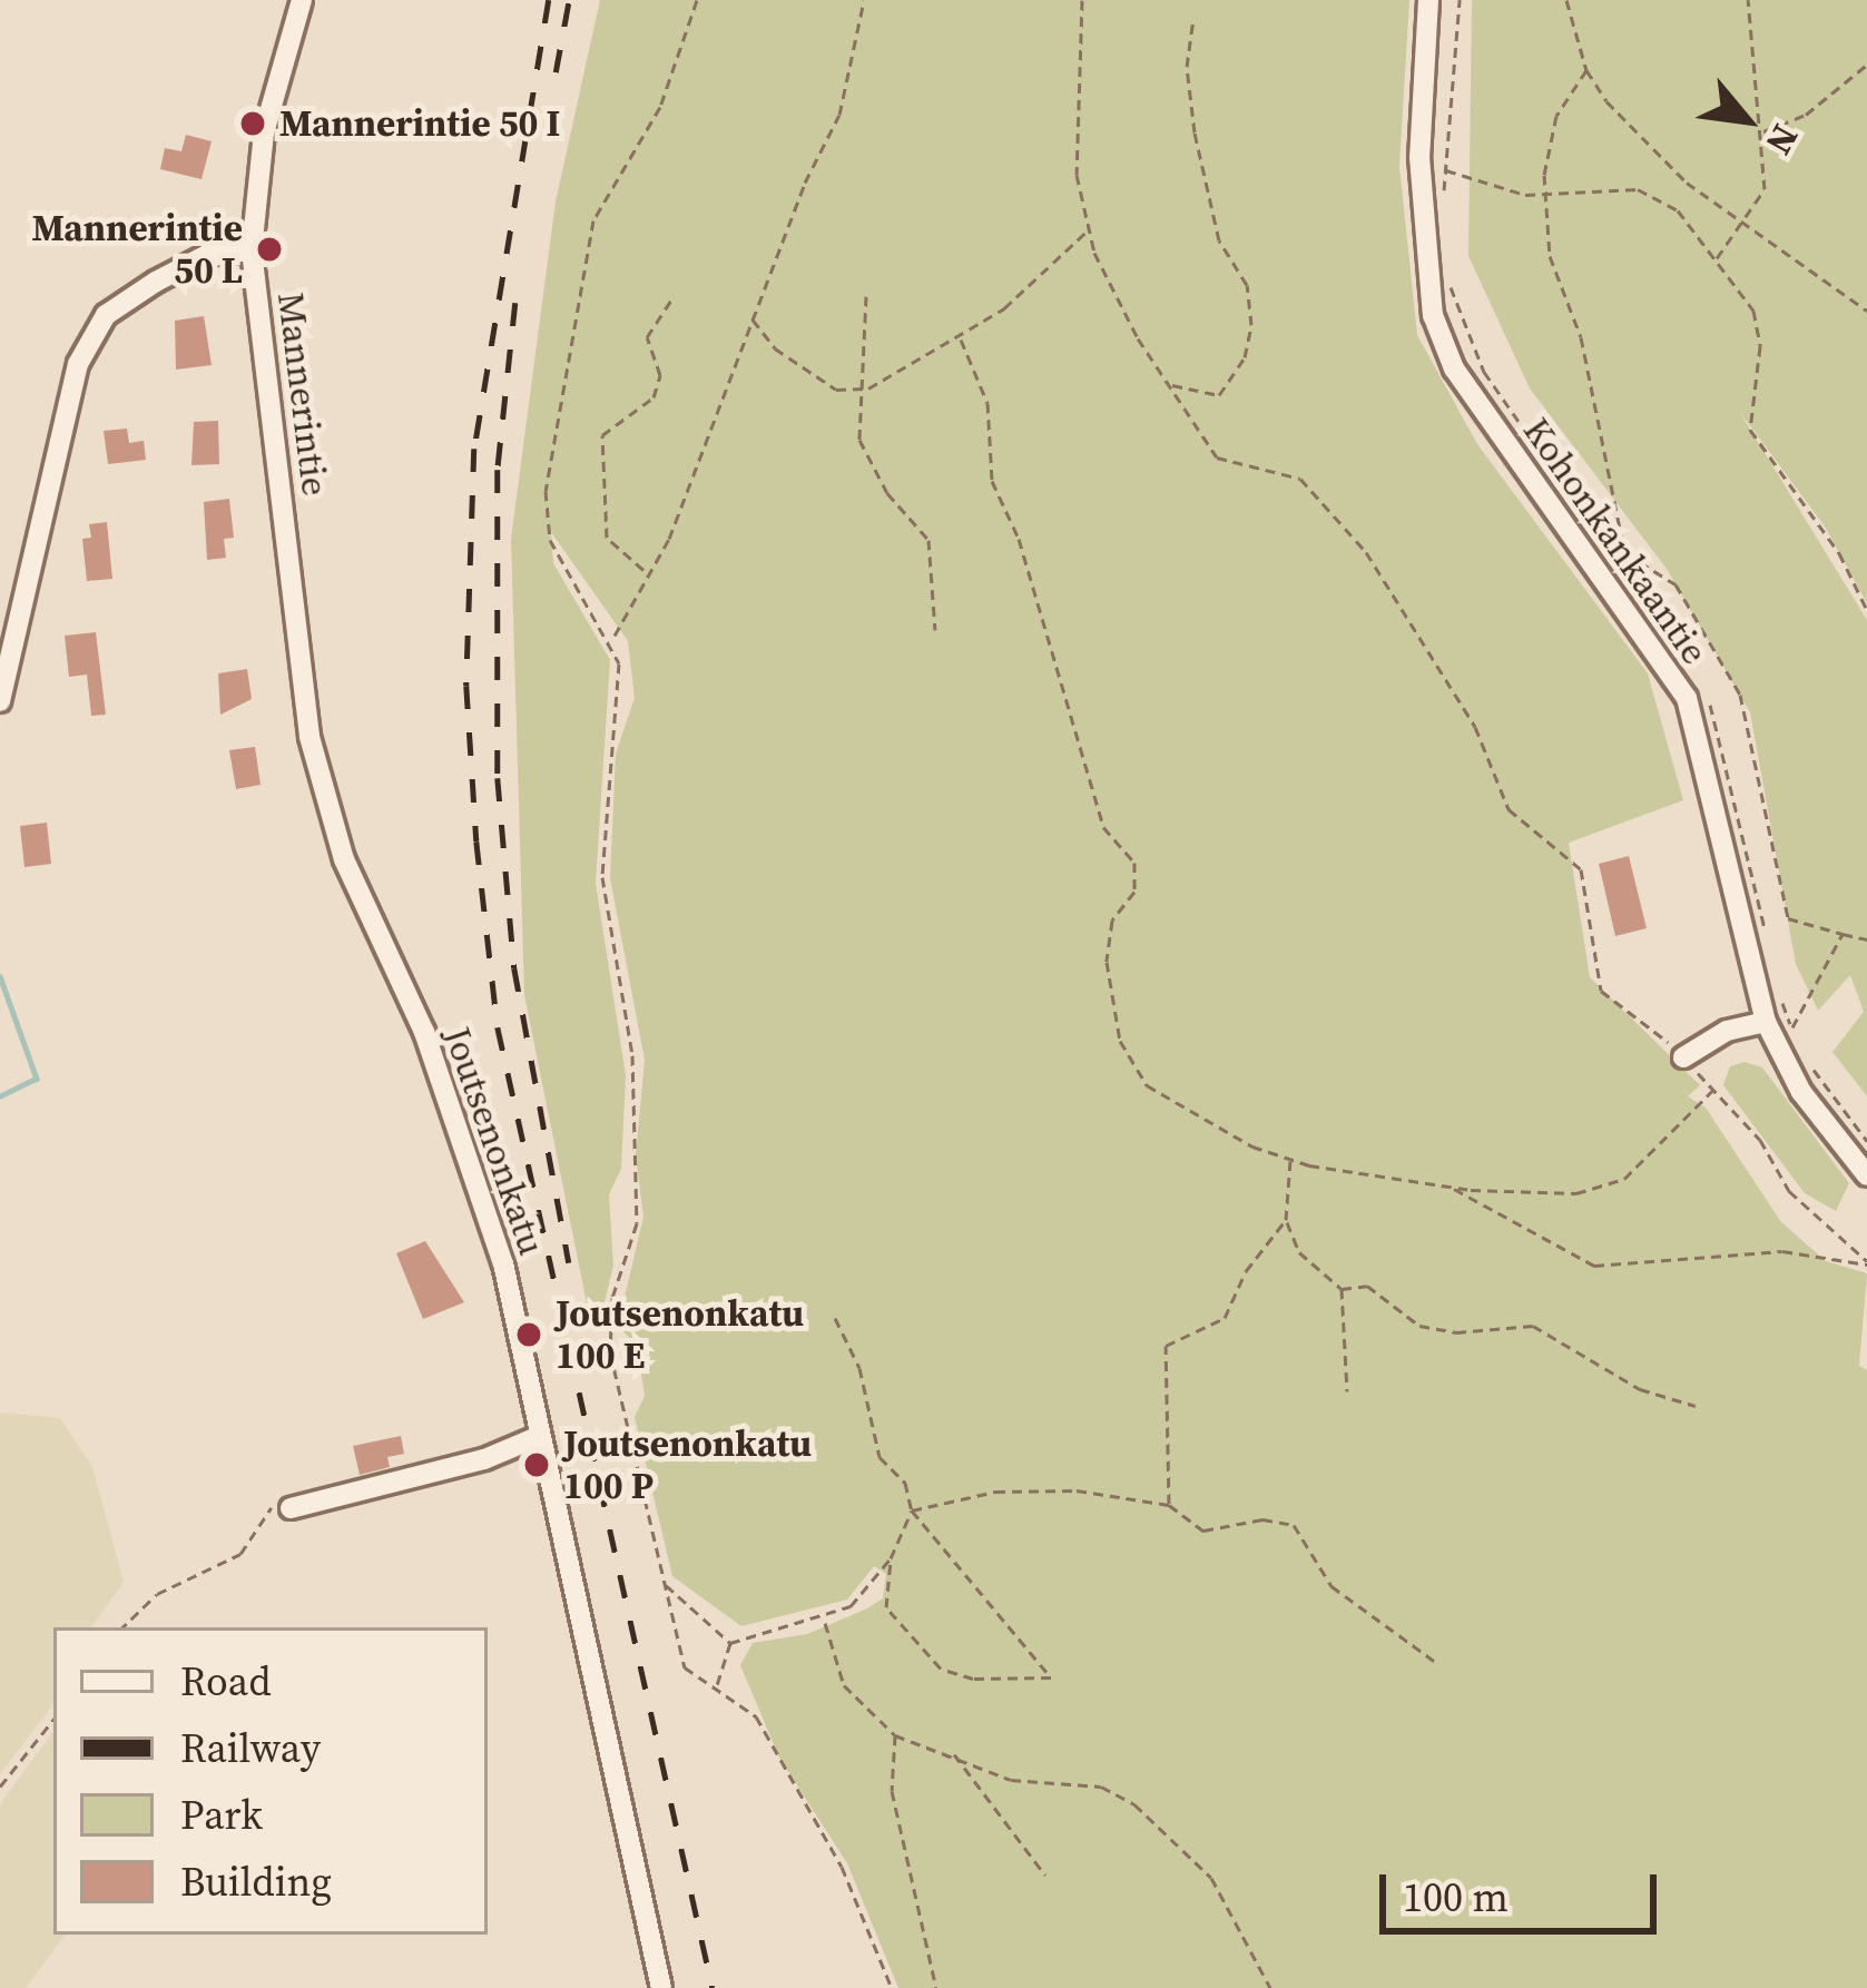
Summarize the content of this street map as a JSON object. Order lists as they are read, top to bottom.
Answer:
{
  "streets": {
    "street": ["Mannerintie", "Kohonkankaantie", "Joutsenonkatu"]
  },
  "crossings": [
    ["Mannerintie", "Joutsenonkatu"]
  ],
  "places": [
    "Mannerintie 50 I",
    "Mannerintie 50 L",
    "Joutsenonkatu 100 E",
    "Joutsenonkatu 100 P"
  ],
  "legend": [
    "Road",
    "Railway",
    "Park",
    "Building"
  ],
  "scale_bar": "100 m",
  "north": "bottom right"
}
